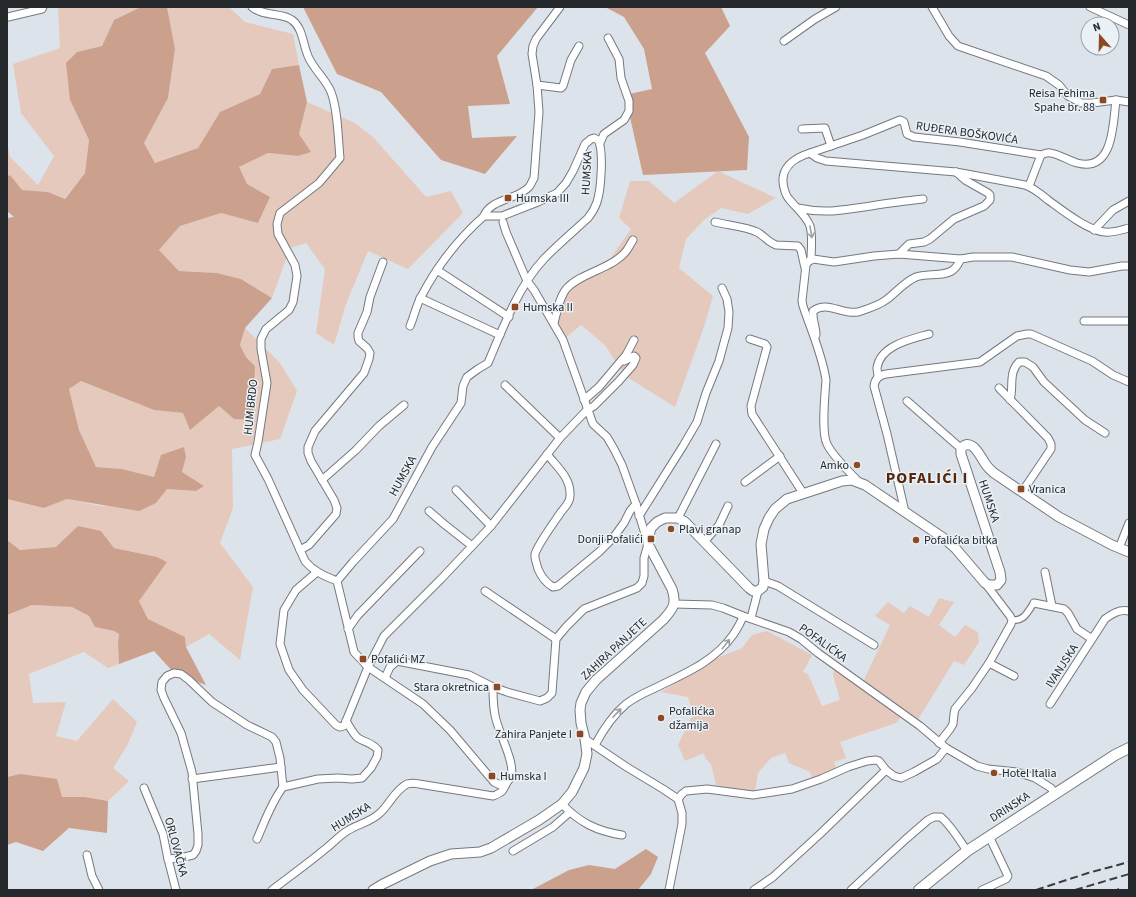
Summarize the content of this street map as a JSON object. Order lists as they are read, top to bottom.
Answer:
{
  "streets": {
    "main road": ["DRINSKA"],
    "street": [
      "RUĐERA BOŠKOVIĆA",
      "HUMSKA",
      "HUM BRDO",
      "POFALIĆKA",
      "ZAHIRA PANJETE",
      "IVANJSKA",
      "ORLOVAČKA"
    ]
  },
  "crossings": [
    ["HUMSKA", "HUM BRDO"],
    ["POFALIĆKA", "ZAHIRA PANJETE"],
    ["POFALIĆKA", "DRINSKA"]
  ],
  "districts": ["POFALIĆI I"],
  "places": {
    "transit": [
      "Reisa Fehima Spahe br. 88",
      "Humska III",
      "Humska II",
      "Vranica",
      "Donji Pofalići",
      "Pofalići MZ",
      "Stara okretnica",
      "Zahira Panjete I",
      "Humska I"
    ],
    "other": [
      "Amko",
      "Plavi granap",
      "Pofalićka bitka",
      "Pofalićka džamija",
      "Hotel Italia"
    ]
  },
  "north": "top"
}
